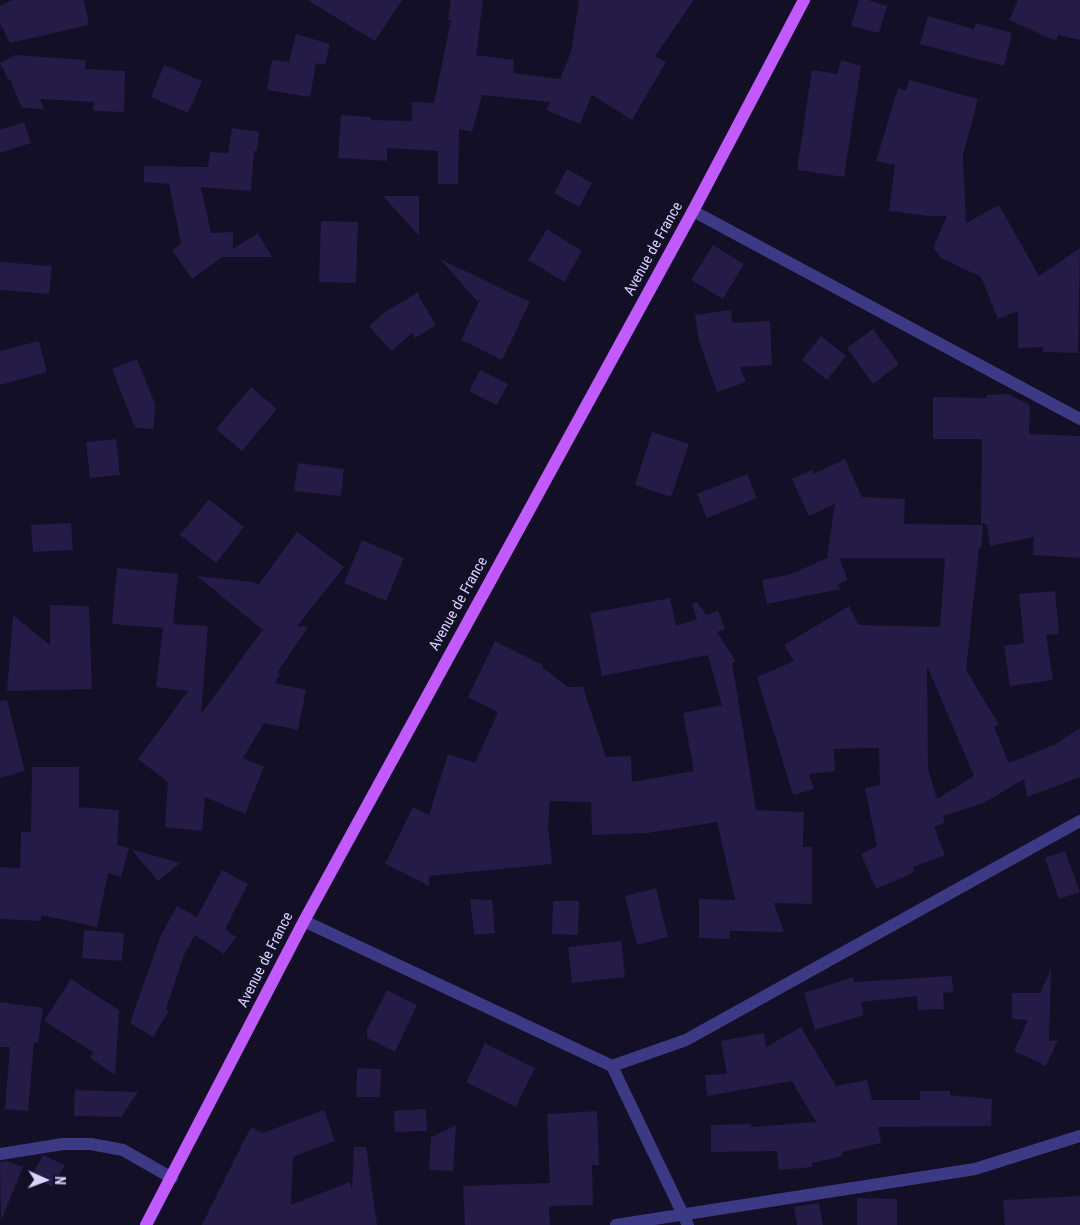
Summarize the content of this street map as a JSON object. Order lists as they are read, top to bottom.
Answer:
{
  "streets": {
    "main road": ["Avenue de France"]
  },
  "north": "right"
}
